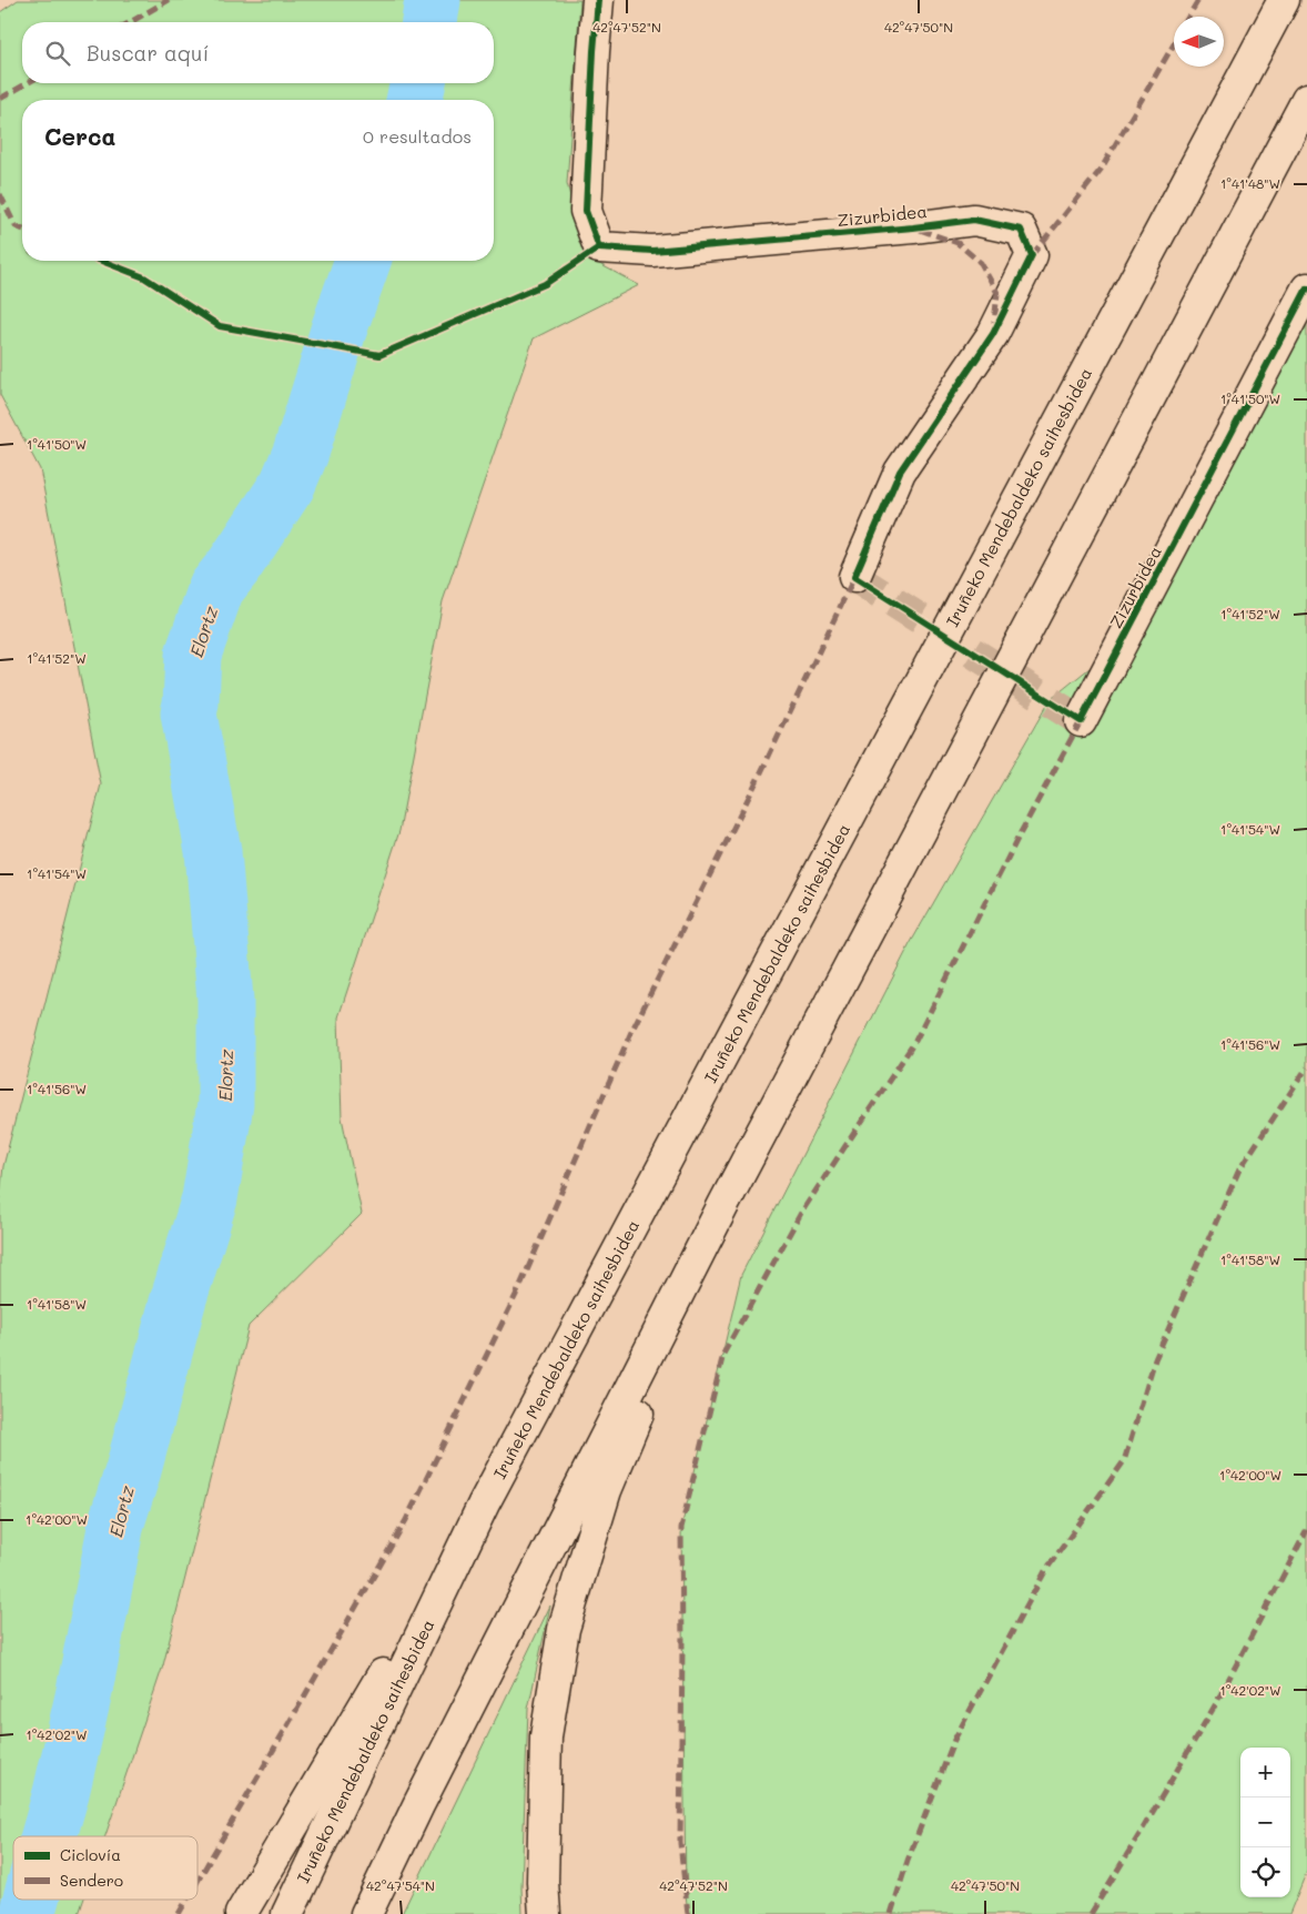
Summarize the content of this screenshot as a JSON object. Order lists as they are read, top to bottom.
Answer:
{
  "streets": {
    "main road": ["Zizurbidea", "Iruñeko Mendebaldeko saihesbidea"]
  },
  "water": ["Elortz"],
  "legend": ["Ciclovía", "Sendero"],
  "north": "left",
  "page": {
    "search": "Buscar aquí",
    "heading": ["Cerca", "0 resultados"],
    "map_buttons": ["+", "−"]
  },
  "coordinates": [
    "42°47'52\"N",
    "42°47'50\"N",
    "1°41'48\"W",
    "1°41'50\"W",
    "1°41'52\"W",
    "1°41'54\"W",
    "1°41'56\"W",
    "1°41'58\"W",
    "1°42'00\"W",
    "1°42'02\"W",
    "42°47'54\"N"
  ]
}
